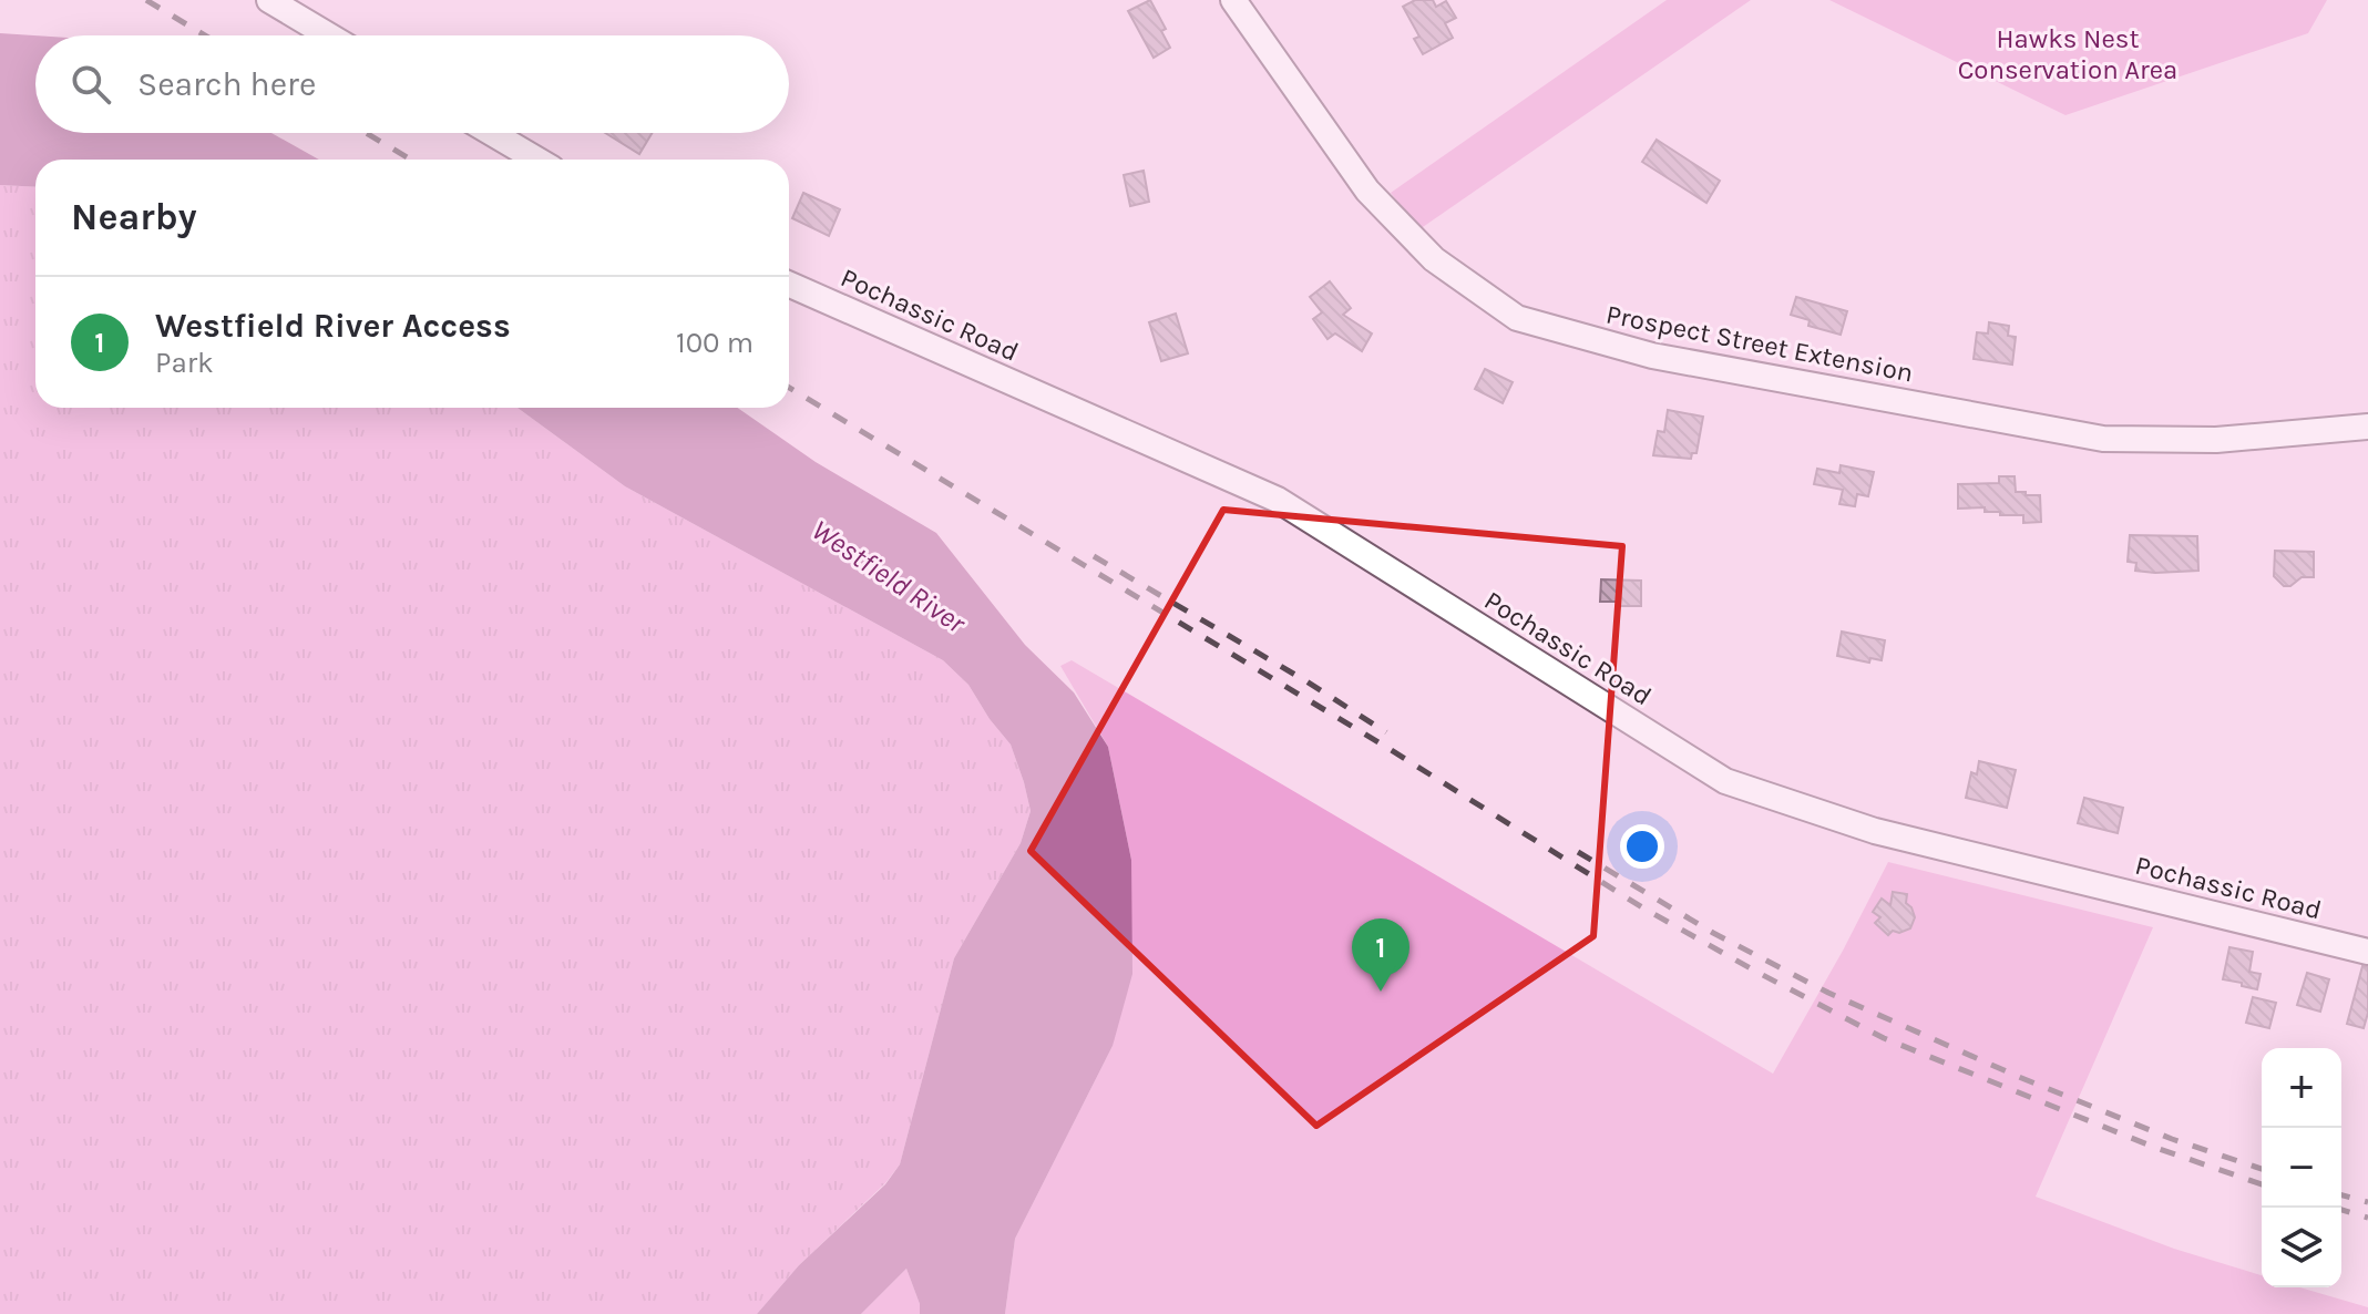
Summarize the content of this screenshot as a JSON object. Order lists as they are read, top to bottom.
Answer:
{
  "streets": {
    "street": ["Pochassic Road", "Prospect Street Extension"]
  },
  "water": ["Westfield River"],
  "parks": ["Hawks Nest Conservation Area"],
  "page": {
    "search": "Search here",
    "heading": "Nearby",
    "list": [
      {
        "mark": "1",
        "name": "Westfield River Access",
        "note": "Park",
        "value": "100 m"
      }
    ],
    "pins": "1",
    "map_buttons": ["+", "−"]
  }
}
